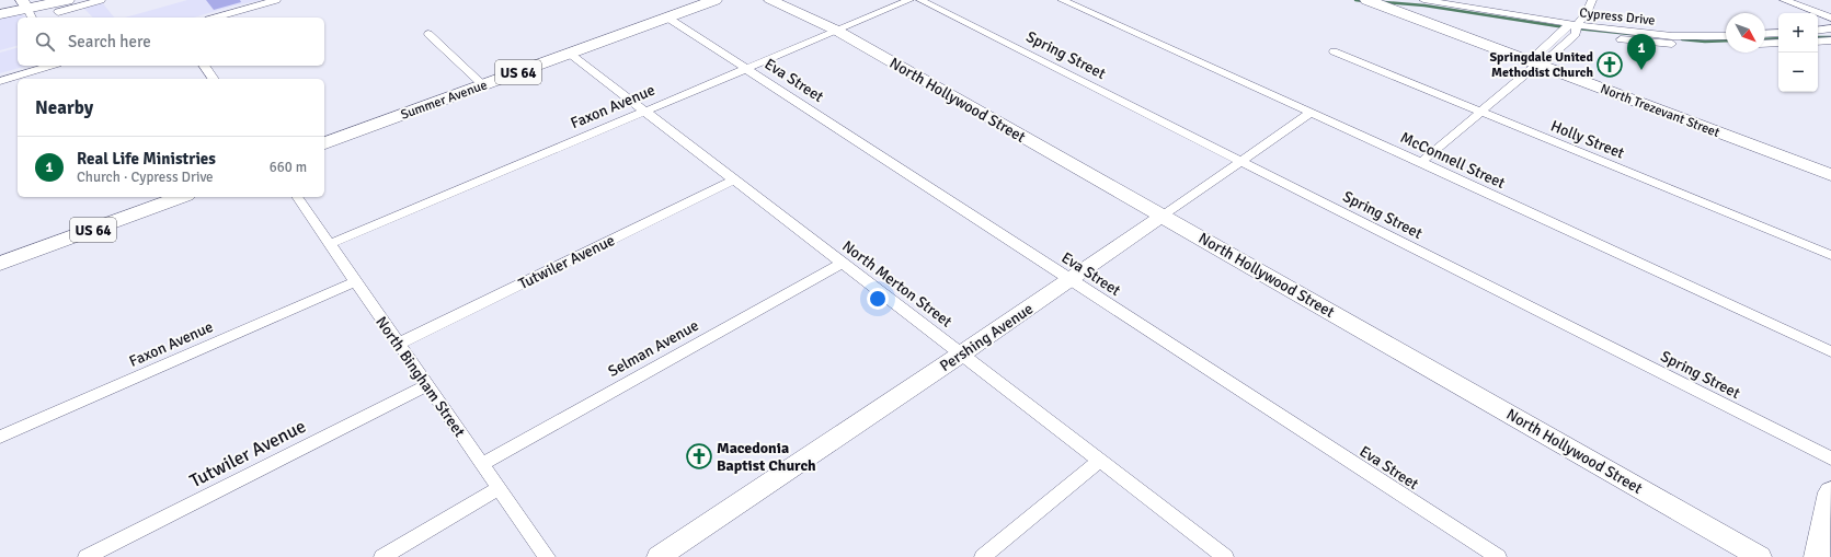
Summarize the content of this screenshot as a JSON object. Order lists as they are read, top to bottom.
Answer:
{
  "streets": {
    "main road": [
      "US 64",
      "Summer Avenue",
      "North Hollywood Street",
      "North Trezevant Street",
      "Pershing Avenue"
    ],
    "street": [
      "Cypress Drive",
      "Spring Street",
      "Eva Street",
      "Faxon Avenue",
      "Holly Street",
      "McConnell Street",
      "Tutwiler Avenue",
      "North Merton Street",
      "Selman Avenue",
      "North Bingham Street"
    ]
  },
  "crossings": [
    ["Spring Street", "Pershing Avenue"],
    ["Eva Street", "Summer Avenue"],
    ["Eva Street", "Faxon Avenue"],
    ["Eva Street", "Pershing Avenue"],
    ["Summer Avenue", "North Merton Street"],
    ["North Hollywood Street", "Faxon Avenue"],
    ["North Hollywood Street", "Pershing Avenue"],
    ["Faxon Avenue", "North Merton Street"],
    ["Faxon Avenue", "North Bingham Street"],
    ["McConnell Street", "Pershing Avenue"],
    ["Tutwiler Avenue", "North Merton Street"],
    ["Tutwiler Avenue", "North Bingham Street"],
    ["North Merton Street", "Pershing Avenue"],
    ["North Merton Street", "Selman Avenue"],
    ["Selman Avenue", "North Bingham Street"]
  ],
  "places": {
    "church": ["Springdale United Methodist Church", "Macedonia Baptist Church"]
  },
  "north": "bottom right",
  "page": {
    "map_buttons": ["+", "−"],
    "search": "Search here",
    "pins": "1",
    "heading": "Nearby",
    "list": [
      {
        "mark": "1",
        "name": "Real Life Ministries",
        "note": "Church · Cypress Drive",
        "value": "660 m"
      }
    ]
  }
}
